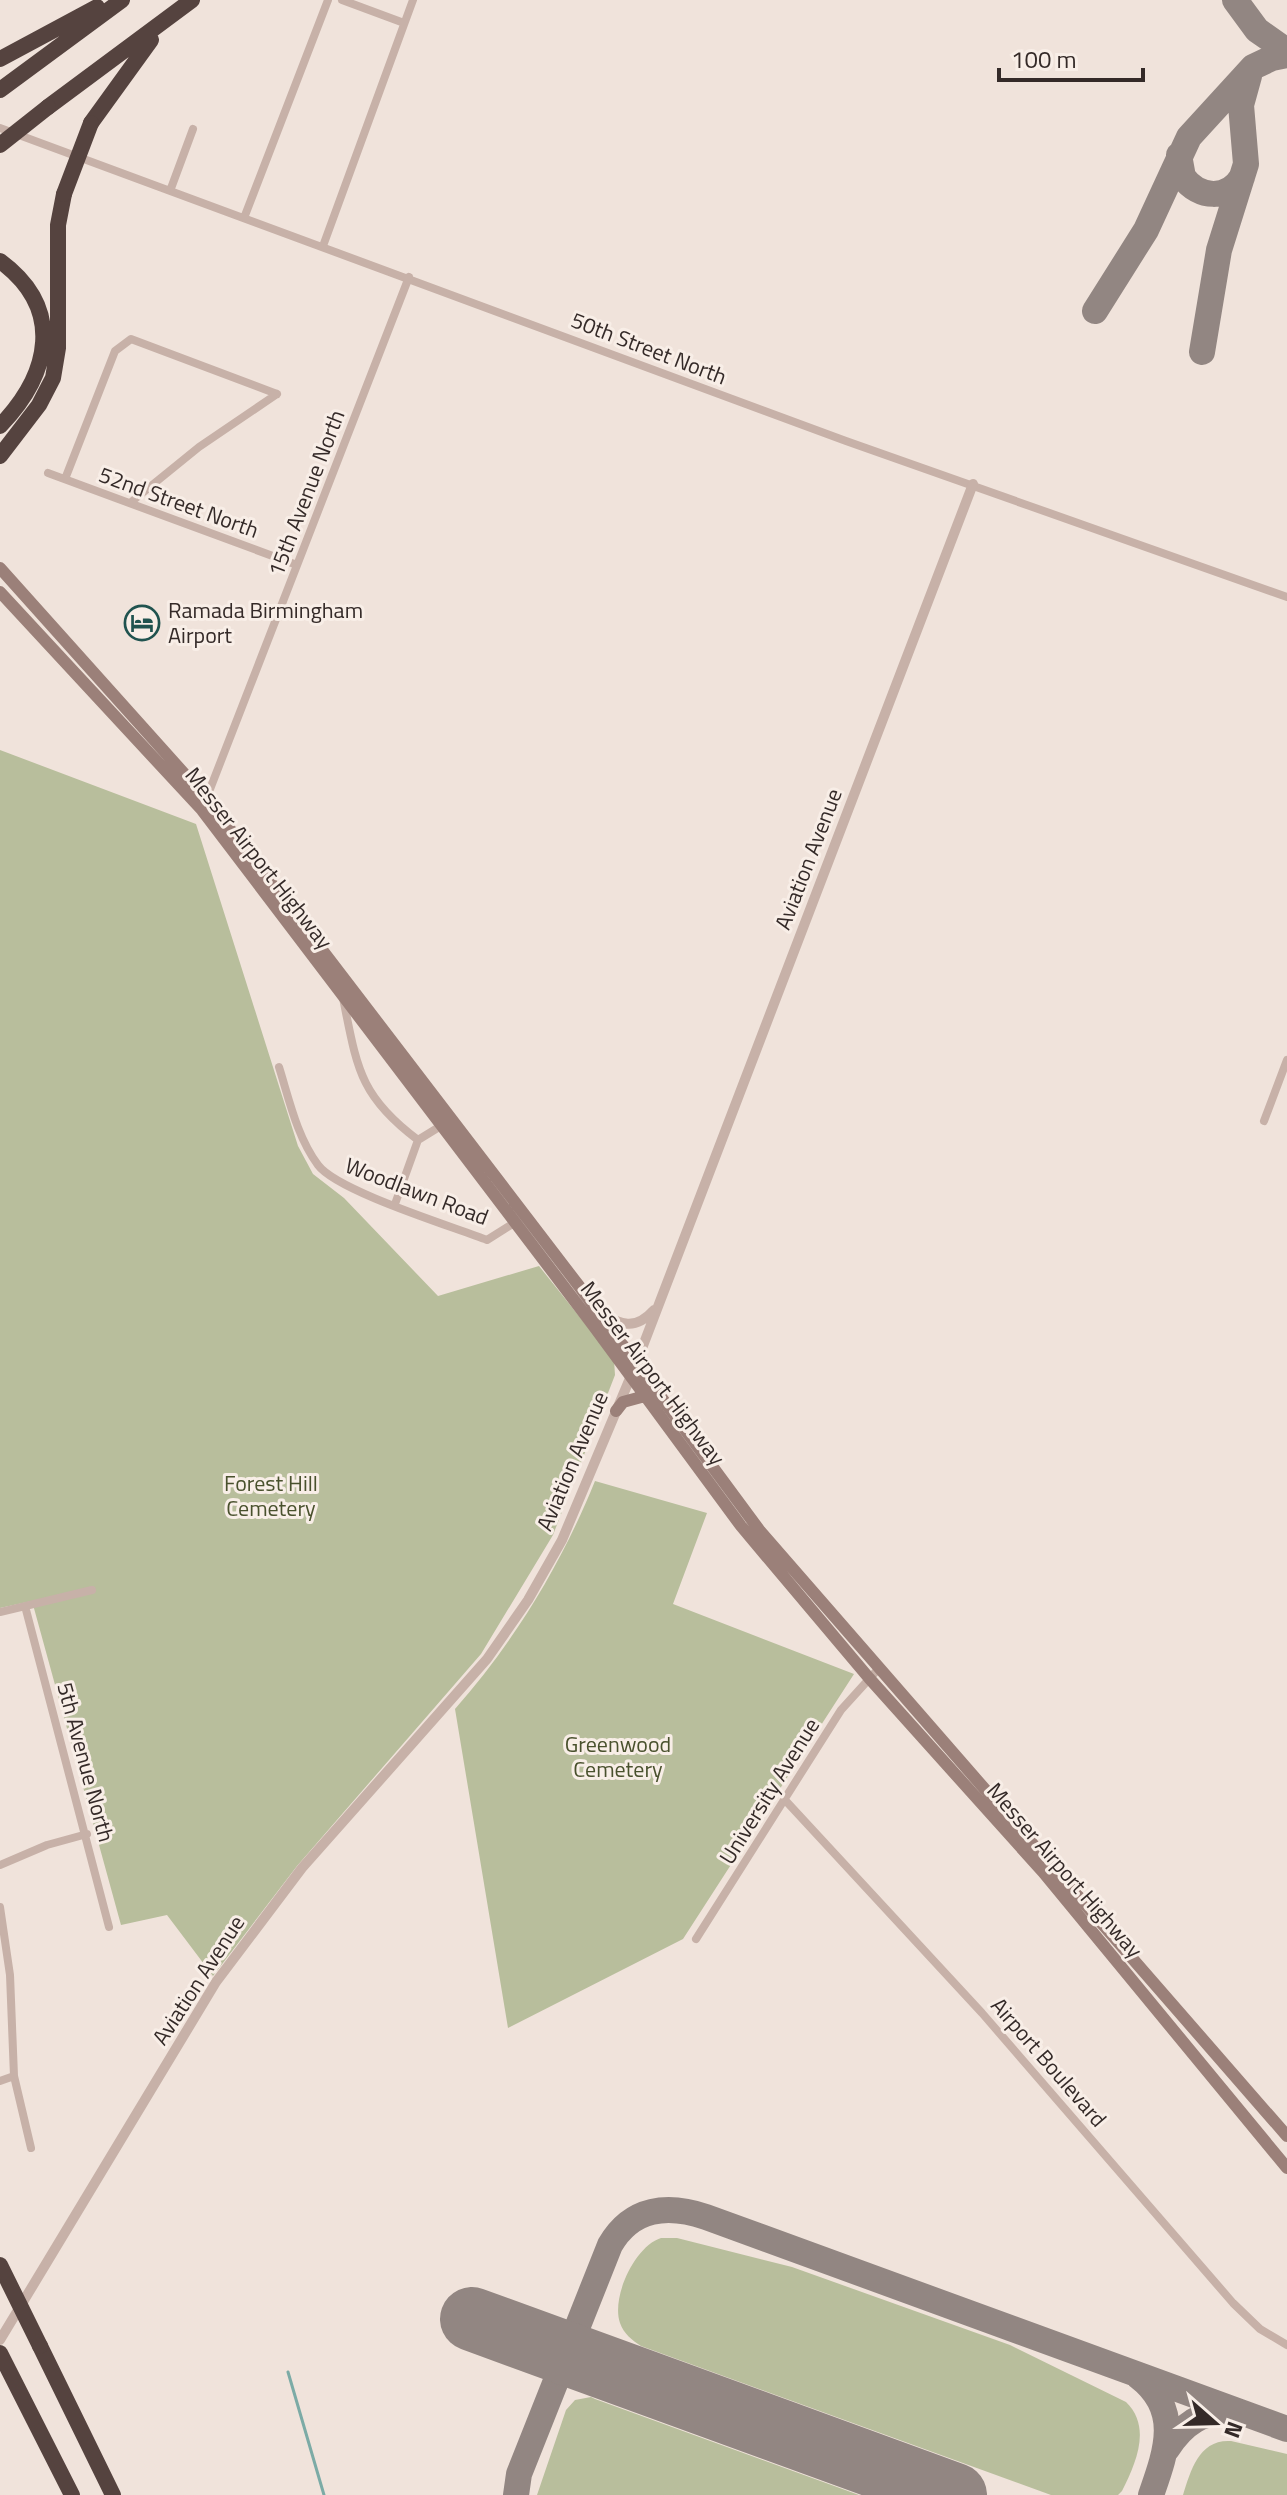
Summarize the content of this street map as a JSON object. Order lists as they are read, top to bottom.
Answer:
{
  "streets": {
    "main road": ["Messer Airport Highway"],
    "street": [
      "50th Street North",
      "15th Avenue North",
      "52nd Street North",
      "Aviation Avenue",
      "Woodlawn Road",
      "5th Avenue North",
      "University Avenue",
      "Airport Boulevard"
    ]
  },
  "crossings": [
    ["50th Street North", "15th Avenue North"],
    ["50th Street North", "Aviation Avenue"],
    ["15th Avenue North", "52nd Street North"],
    ["15th Avenue North", "Messer Airport Highway"],
    ["Messer Airport Highway", "Aviation Avenue"],
    ["Messer Airport Highway", "Woodlawn Road"],
    ["Messer Airport Highway", "University Avenue"],
    ["University Avenue", "Airport Boulevard"]
  ],
  "parks": ["Forest Hill Cemetery", "Greenwood Cemetery"],
  "places": {
    "hotel": ["Ramada Birmingham Airport"]
  },
  "scale_bar": "100 m",
  "north": "right"
}
